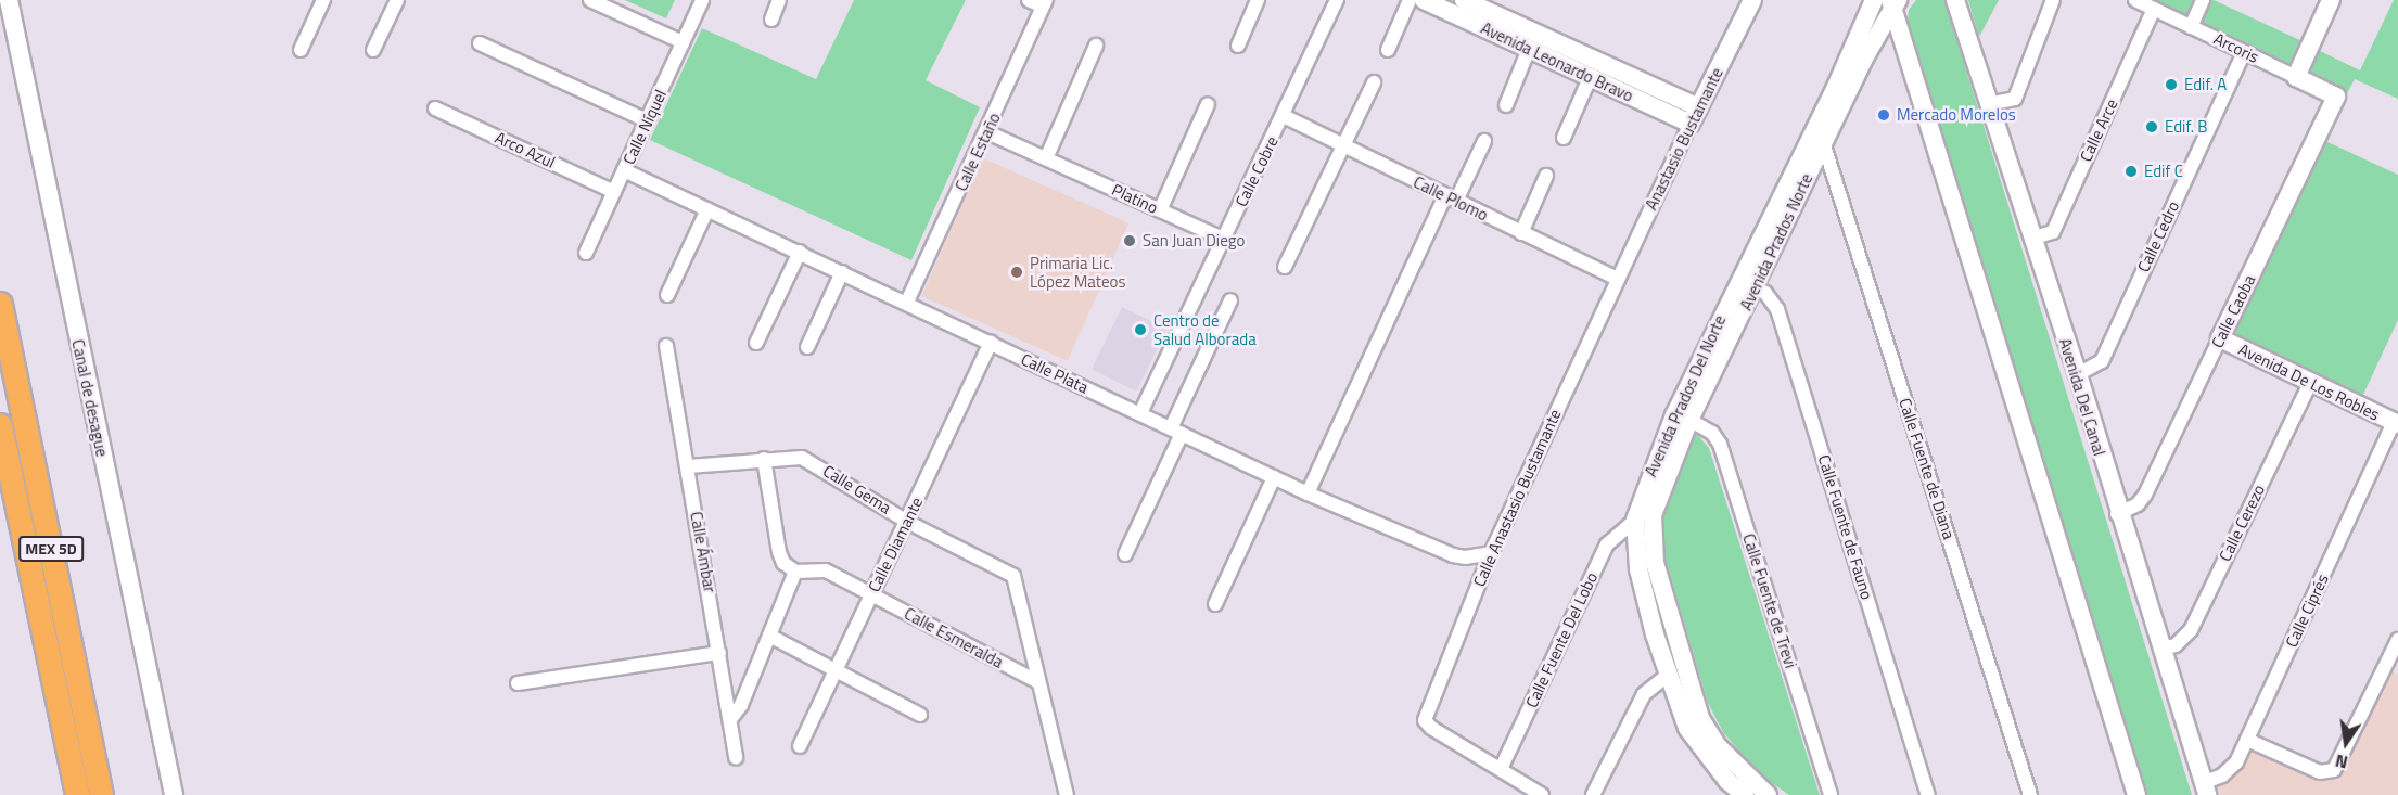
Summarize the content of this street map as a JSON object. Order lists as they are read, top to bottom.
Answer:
{
  "streets": {
    "highway": ["MEX 5D"],
    "street": [
      "Arcoris",
      "Avenida Leonardo Bravo",
      "Calle Níquel",
      "Calle Arce",
      "Anastasio Bustamante",
      "Arco Azul",
      "Calle Estaño",
      "Calle Cobre",
      "Platino",
      "Calle Plomo",
      "Calle Cedro",
      "Avenida Prados Norte",
      "Calle Caoba",
      "Calle Plata",
      "Avenida De Los Robles",
      "Avenida Prados Del Norte",
      "Avenida Del Canal",
      "Canal de desague",
      "Calle Fuente de Diana",
      "Calle Gema",
      "Calle Anastasio Bustamante",
      "Calle Cerezo",
      "Calle Fuente de Fauno",
      "Calle Diamante",
      "Calle Ámbar",
      "Calle Fuente de Trevi",
      "Calle Ciprés",
      "Calle Esmeralda",
      "Calle Fuente Del Lobo"
    ]
  },
  "crossings": [
    ["Arcoris", "Calle Arce"],
    ["Arcoris", "Calle Cedro"],
    ["Arcoris", "Calle Caoba"],
    ["Avenida Leonardo Bravo", "Anastasio Bustamante"],
    ["Calle Níquel", "Arco Azul"],
    ["Calle Níquel", "Calle Plata"],
    ["Calle Arce", "Avenida Del Canal"],
    ["Anastasio Bustamante", "Calle Plomo"],
    ["Anastasio Bustamante", "Calle Anastasio Bustamante"],
    ["Calle Estaño", "Platino"],
    ["Calle Estaño", "Calle Plata"],
    ["Calle Cobre", "Platino"],
    ["Calle Cobre", "Calle Plomo"],
    ["Calle Cobre", "Calle Plata"],
    ["Calle Plomo", "Calle Anastasio Bustamante"],
    ["Calle Cedro", "Avenida Del Canal"],
    ["Avenida Prados Norte", "Avenida Prados Del Norte"],
    ["Avenida Prados Norte", "Calle Fuente de Diana"],
    ["Avenida Prados Norte", "Calle Fuente de Fauno"],
    ["Avenida Prados Norte", "Calle Fuente de Trevi"],
    ["Calle Caoba", "Avenida De Los Robles"],
    ["Calle Caoba", "Avenida Del Canal"],
    ["Calle Plata", "Calle Anastasio Bustamante"],
    ["Calle Plata", "Calle Diamante"],
    ["Avenida De Los Robles", "Calle Cerezo"],
    ["Avenida De Los Robles", "Calle Ciprés"],
    ["Avenida Prados Del Norte", "Calle Fuente de Fauno"],
    ["Avenida Prados Del Norte", "Calle Fuente Del Lobo"],
    ["Avenida Del Canal", "Calle Cerezo"],
    ["Avenida Del Canal", "Calle Ciprés"],
    ["Calle Gema", "Calle Diamante"],
    ["Calle Gema", "Calle Ámbar"],
    ["Calle Gema", "Calle Esmeralda"],
    ["Calle Anastasio Bustamante", "Calle Fuente Del Lobo"],
    ["Calle Diamante", "Calle Esmeralda"]
  ],
  "places": [
    "Edif. A",
    "Mercado Morelos",
    "Edif. B",
    "Edif C",
    "San Juan Diego",
    "Primaria Lic. López Mateos",
    "Centro de Salud Alborada"
  ],
  "north": "bottom"
}
